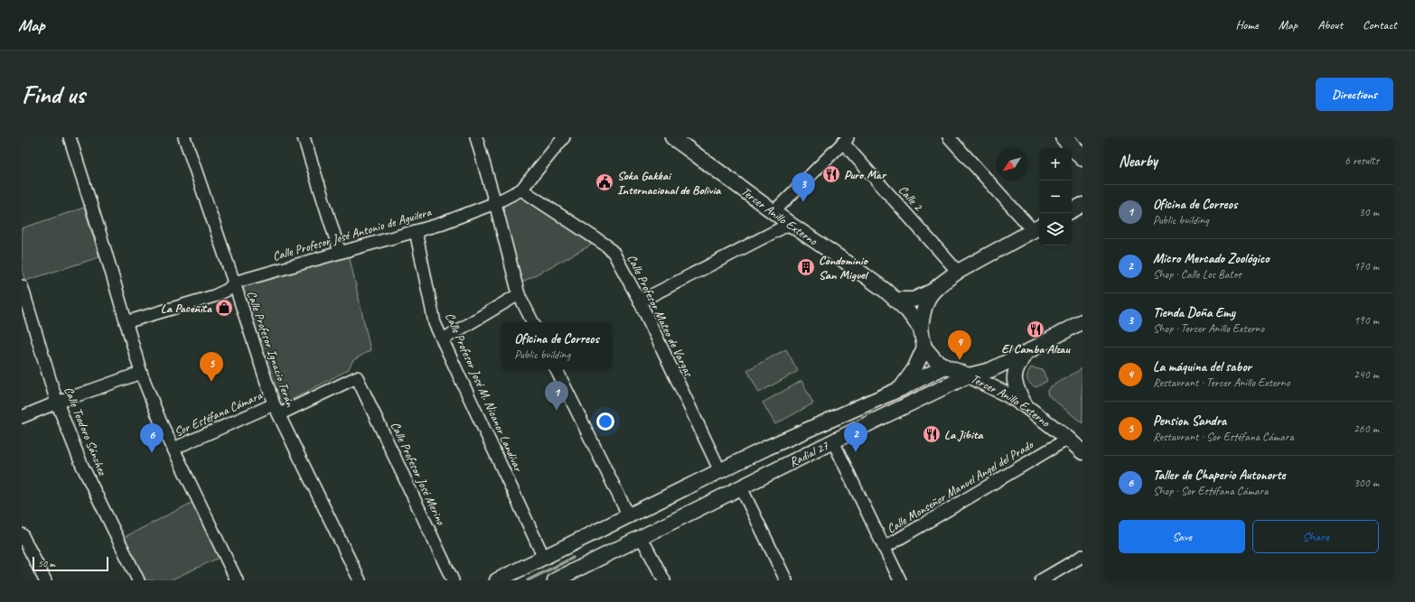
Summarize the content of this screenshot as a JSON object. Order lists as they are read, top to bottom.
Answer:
{
  "streets": {
    "street": [
      "Calle 2",
      "Tercer Anillo Externo",
      "Calle Profesor José Antonio de Aguilera",
      "Calle Profesor Mateo de Vargas",
      "Calle Profesor Ignacio Terán",
      "Calle Profesor José M. Nicanor Landívar",
      "Sor Estéfana Cámara",
      "Calle Teodoro Sánchez",
      "Radial 27",
      "Calle Profesor José Merino",
      "Calle Monseñor Manuel Angel del Prado"
    ]
  },
  "crossings": [
    ["Tercer Anillo Externo", "Radial 27"],
    ["Tercer Anillo Externo", "Calle Monseñor Manuel Angel del Prado"],
    ["Calle Profesor José Antonio de Aguilera", "Calle Profesor Mateo de Vargas"],
    ["Calle Profesor José Antonio de Aguilera", "Calle Profesor Ignacio Terán"],
    ["Calle Profesor José Antonio de Aguilera", "Calle Profesor José M. Nicanor Landívar"],
    ["Calle Profesor Mateo de Vargas", "Radial 27"],
    ["Calle Profesor Ignacio Terán", "Sor Estéfana Cámara"],
    ["Calle Profesor José M. Nicanor Landívar", "Radial 27"],
    ["Sor Estéfana Cámara", "Calle Profesor José Merino"]
  ],
  "places": {
    "restaurant": ["Puro Mar", "El Camba Alzau", "La Jibita"],
    "public building": ["Soka Gakkai Internacional de Bolivia"],
    "building": ["Condominio San Miguel"],
    "shop": ["La Paceñita"]
  },
  "scale_bar": "50 m",
  "north": "bottom left",
  "page": {
    "header": "Map",
    "nav": [
      "Home",
      "Map",
      "About",
      "Contact"
    ],
    "buttons": [
      "Directions",
      ["Save", "Share"]
    ],
    "title": "Find us",
    "heading": ["Nearby", "6 results"],
    "map_buttons": ["+", "−"],
    "pins": [
      "3",
      "4",
      "5",
      "1",
      "2",
      "6"
    ],
    "list": [
      {
        "mark": "1",
        "name": "Oficina de Correos",
        "note": "Public building",
        "value": "30 m"
      },
      {
        "mark": "2",
        "name": "Micro Mercado Zoológico",
        "note": "Shop · Calle Los Batos",
        "value": "170 m"
      },
      {
        "mark": "3",
        "name": "Tienda Doña Emy",
        "note": "Shop · Tercer Anillo Externo",
        "value": "190 m"
      },
      {
        "mark": "4",
        "name": "La máquina del sabor",
        "note": "Restaurant · Tercer Anillo Externo",
        "value": "240 m"
      },
      {
        "mark": "5",
        "name": "Pension Sandra",
        "note": "Restaurant · Sor Estéfana Cámara",
        "value": "260 m"
      },
      {
        "mark": "6",
        "name": "Taller de Chaperio Autonorte",
        "note": "Shop · Sor Estéfana Cámara",
        "value": "300 m"
      }
    ],
    "popup": ["Oficina de Correos", "Public building"],
    "scale": "50 m"
  }
}
